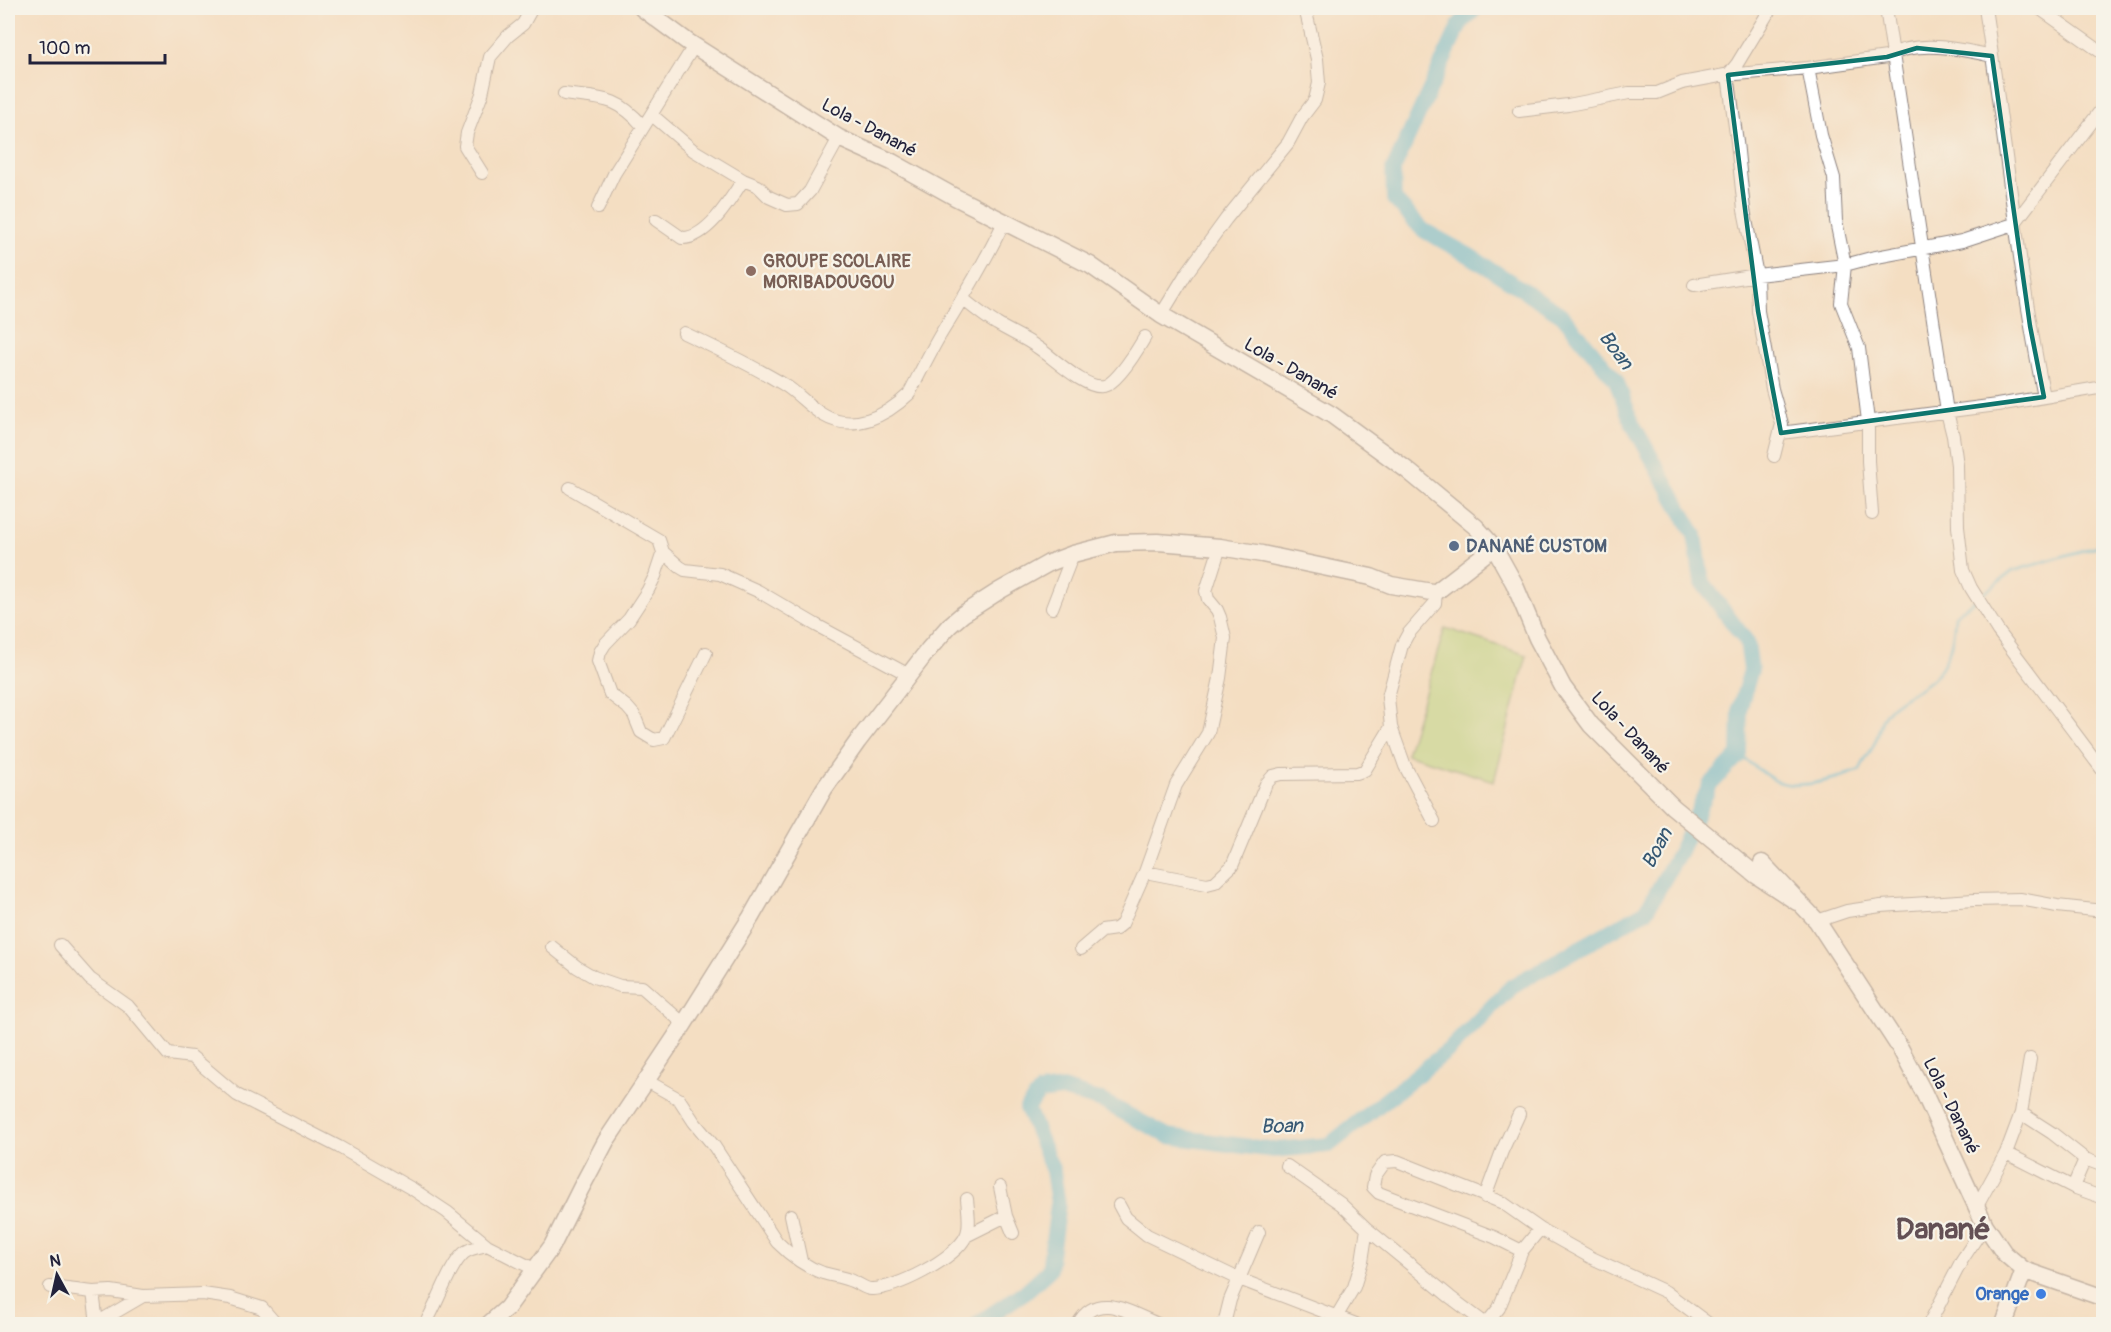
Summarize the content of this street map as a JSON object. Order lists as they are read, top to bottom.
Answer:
{
  "streets": {
    "main road": ["Lola - Danané"]
  },
  "districts": ["Danané"],
  "water": ["Boan"],
  "places": ["GROUPE SCOLAIRE MORIBADOUGOU", "DANANÉ CUSTOM", "Orange"],
  "scale_bar": "100 m",
  "north": "top"
}
